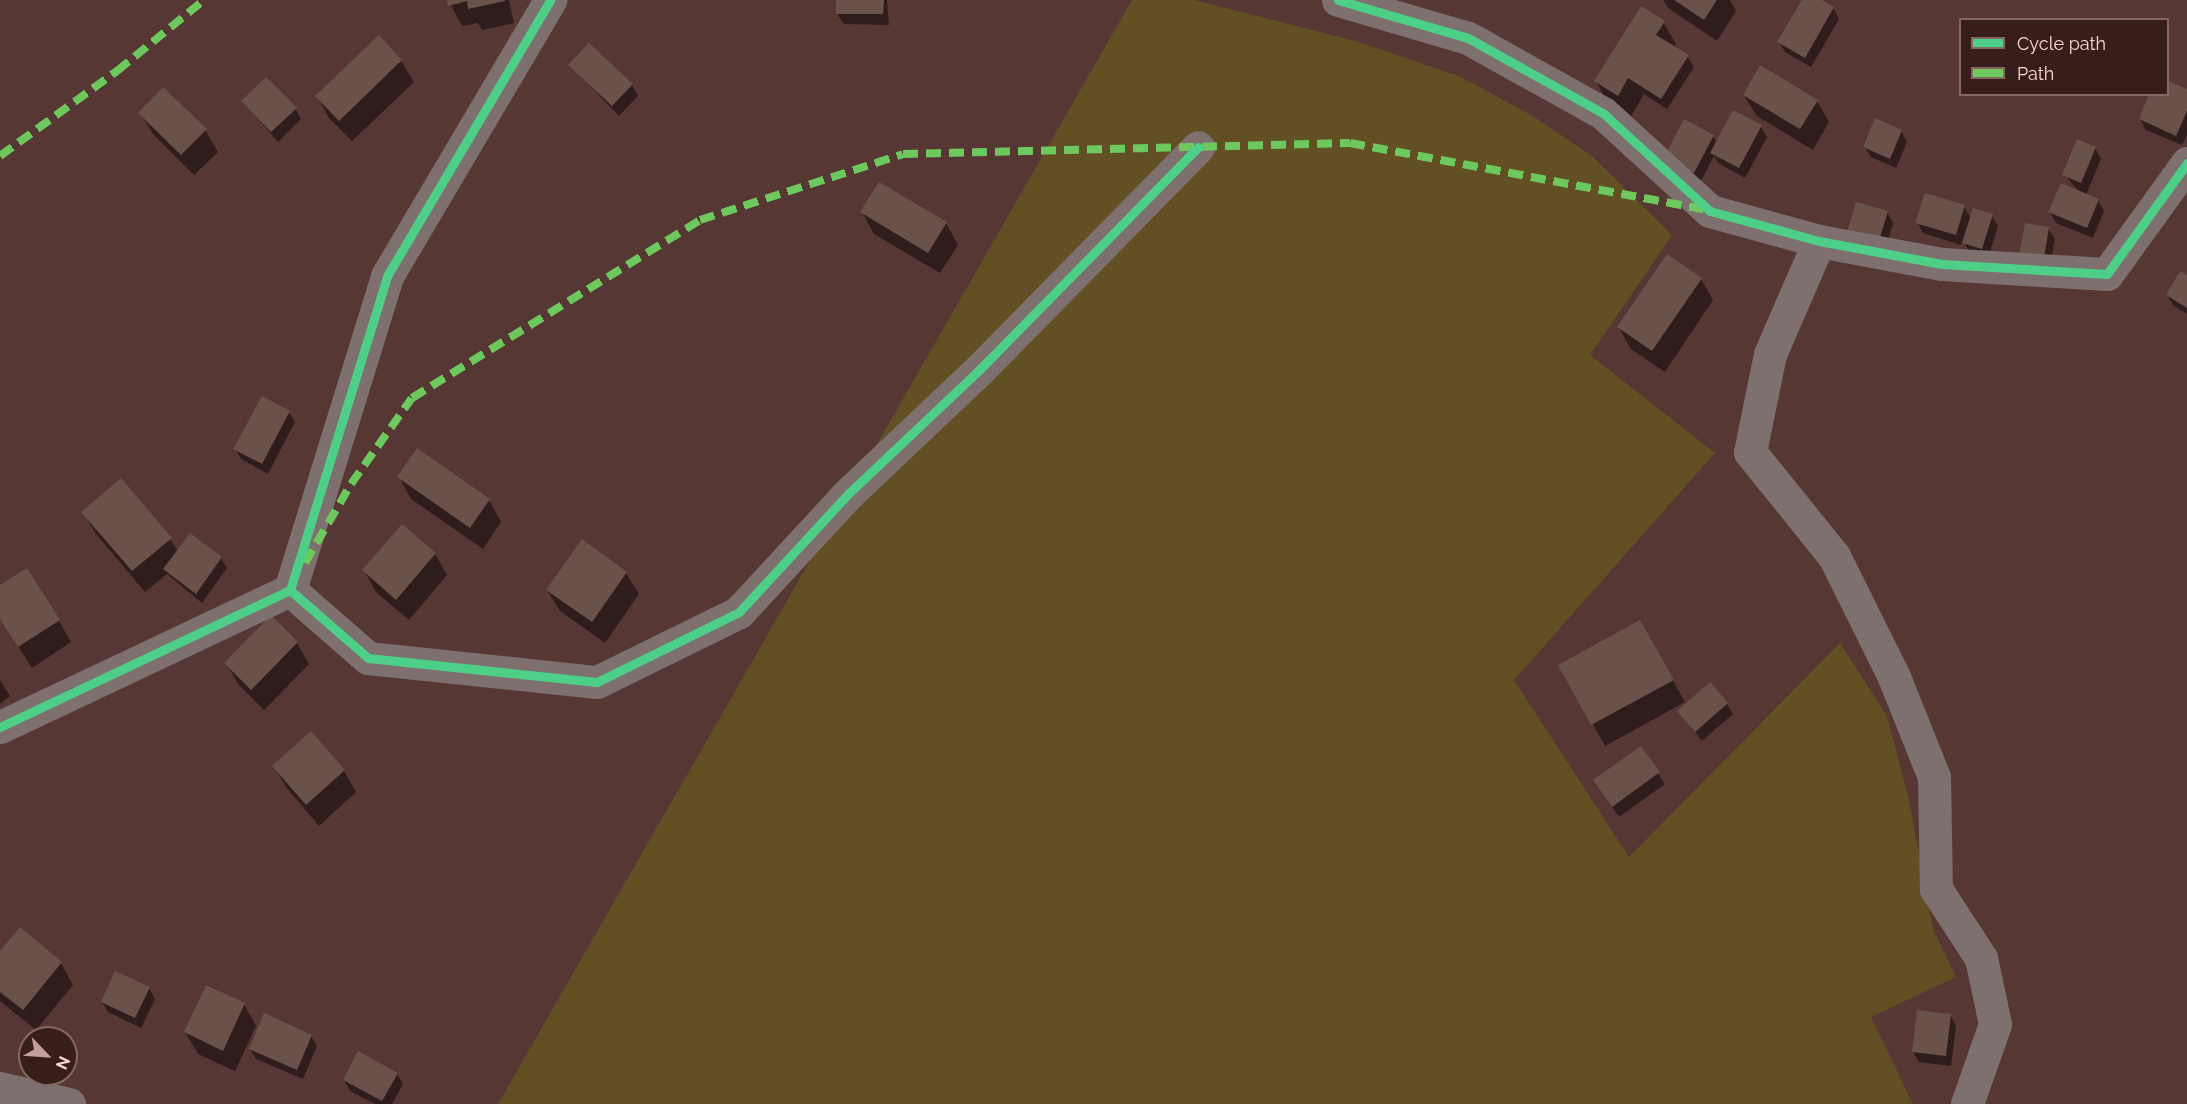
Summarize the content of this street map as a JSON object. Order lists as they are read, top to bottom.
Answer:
{
  "legend": ["Cycle path", "Path"],
  "north": "bottom right"
}
